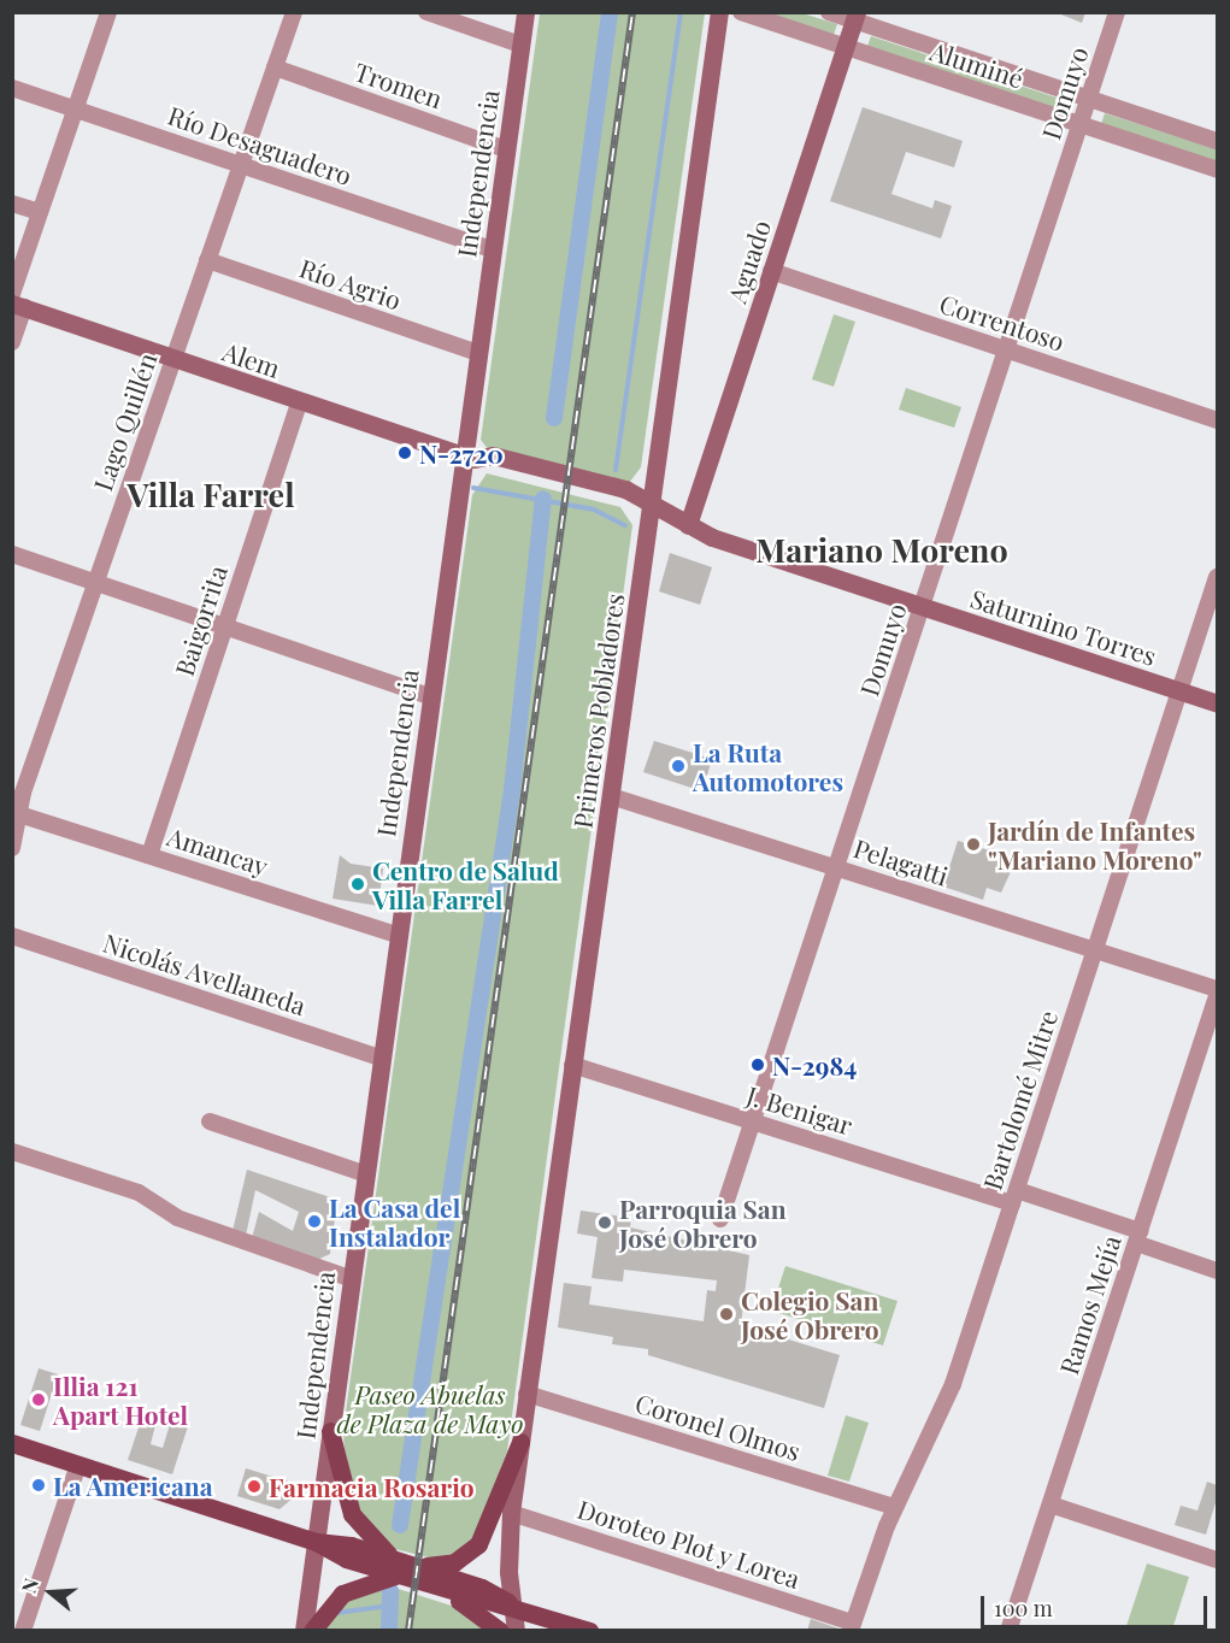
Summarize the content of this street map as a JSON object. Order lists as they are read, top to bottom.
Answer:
{
  "streets": {
    "street": [
      "Aluminé",
      "Tromen",
      "Domuyo",
      "Río Desaguadero",
      "Independencia",
      "Aguado",
      "Río Agrio",
      "Correntoso",
      "Alem",
      "Lago Quillén",
      "Baigorrita",
      "Saturnino Torres",
      "Primeros Pobladores",
      "Amancay",
      "Pelagatti",
      "Nicolás Avellaneda",
      "Bartolomé Mitre",
      "J. Benigar",
      "Ramos Mejía",
      "Coronel Olmos",
      "Doroteo Plot y Lorea"
    ]
  },
  "crossings": [
    ["Aluminé", "Domuyo"],
    ["Aluminé", "Aguado"],
    ["Tromen", "Independencia"],
    ["Tromen", "Lago Quillén"],
    ["Domuyo", "Correntoso"],
    ["Domuyo", "Saturnino Torres"],
    ["Domuyo", "Pelagatti"],
    ["Domuyo", "J. Benigar"],
    ["Río Desaguadero", "Independencia"],
    ["Río Desaguadero", "Lago Quillén"],
    ["Independencia", "Río Agrio"],
    ["Independencia", "Alem"],
    ["Independencia", "Amancay"],
    ["Independencia", "Nicolás Avellaneda"],
    ["Aguado", "Correntoso"],
    ["Aguado", "Saturnino Torres"],
    ["Río Agrio", "Lago Quillén"],
    ["Alem", "Lago Quillén"],
    ["Alem", "Baigorrita"],
    ["Alem", "Saturnino Torres"],
    ["Alem", "Primeros Pobladores"],
    ["Lago Quillén", "Amancay"],
    ["Baigorrita", "Amancay"],
    ["Saturnino Torres", "Primeros Pobladores"],
    ["Saturnino Torres", "Bartolomé Mitre"],
    ["Primeros Pobladores", "Pelagatti"],
    ["Primeros Pobladores", "J. Benigar"],
    ["Primeros Pobladores", "Coronel Olmos"],
    ["Primeros Pobladores", "Doroteo Plot y Lorea"],
    ["Pelagatti", "Bartolomé Mitre"],
    ["Bartolomé Mitre", "J. Benigar"],
    ["Bartolomé Mitre", "Coronel Olmos"],
    ["Bartolomé Mitre", "Doroteo Plot y Lorea"],
    ["J. Benigar", "Ramos Mejía"]
  ],
  "districts": ["Villa Farrel", "Mariano Moreno"],
  "parks": ["Paseo Abuelas de Plaza de Mayo"],
  "places": [
    "N-2720",
    "La Ruta Automotores",
    "Jardín de Infantes \"Mariano Moreno\"",
    "Centro de Salud Villa Farrel",
    "N-2984",
    "La Casa del Instalador",
    "Parroquia San José Obrero",
    "Colegio San José Obrero",
    "Illia 121 Apart Hotel",
    "La Americana",
    "Farmacia Rosario"
  ],
  "scale_bar": "100 m",
  "north": "left"
}
